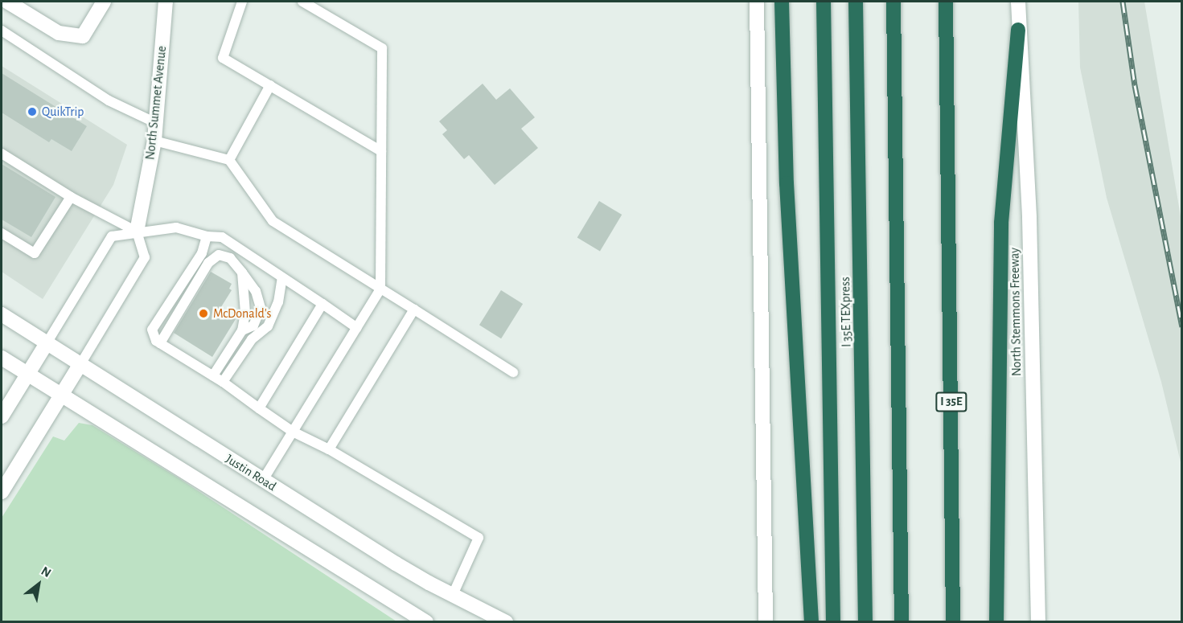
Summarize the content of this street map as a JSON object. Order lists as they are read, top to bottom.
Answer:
{
  "streets": {
    "highway": ["I 35E TEXpress", "I 35E"],
    "main road": ["North Summet Avenue", "North Stemmons Freeway", "Justin Road"]
  },
  "places": ["QuikTrip", "McDonald's"],
  "north": "top right"
}
